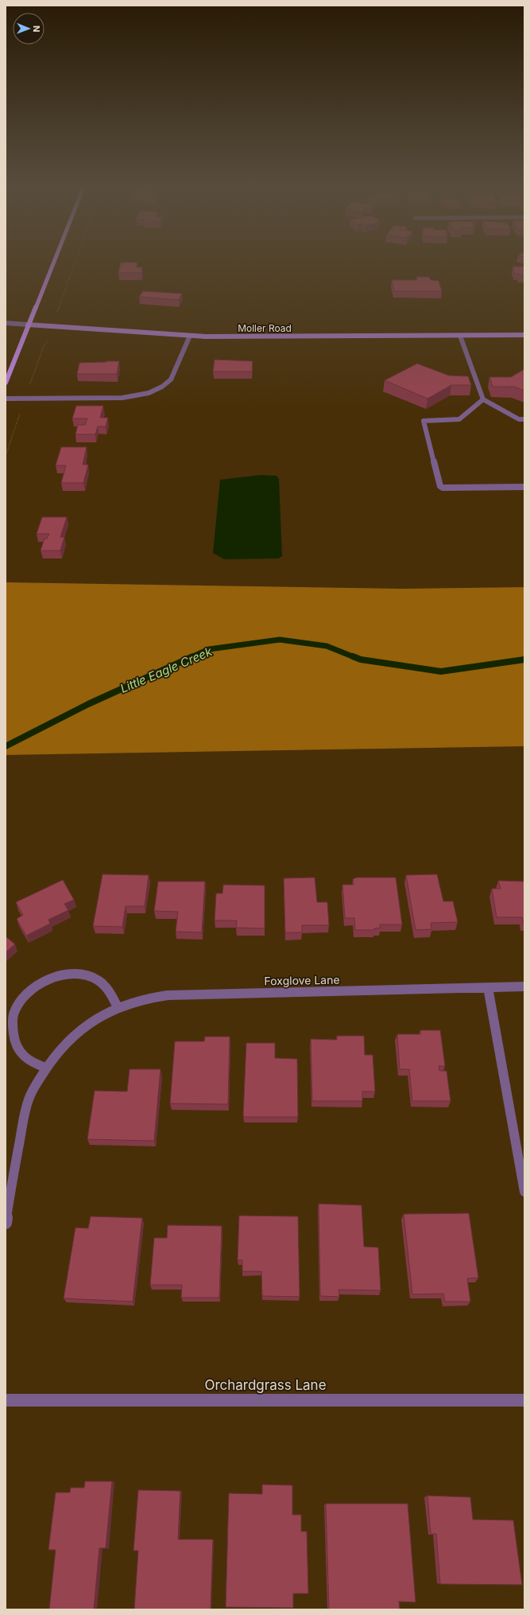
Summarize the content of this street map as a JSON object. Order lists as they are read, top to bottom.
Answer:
{
  "streets": {
    "street": ["Moller Road", "Foxglove Lane", "Orchardgrass Lane"]
  },
  "water": ["Little Eagle Creek"],
  "north": "right"
}
